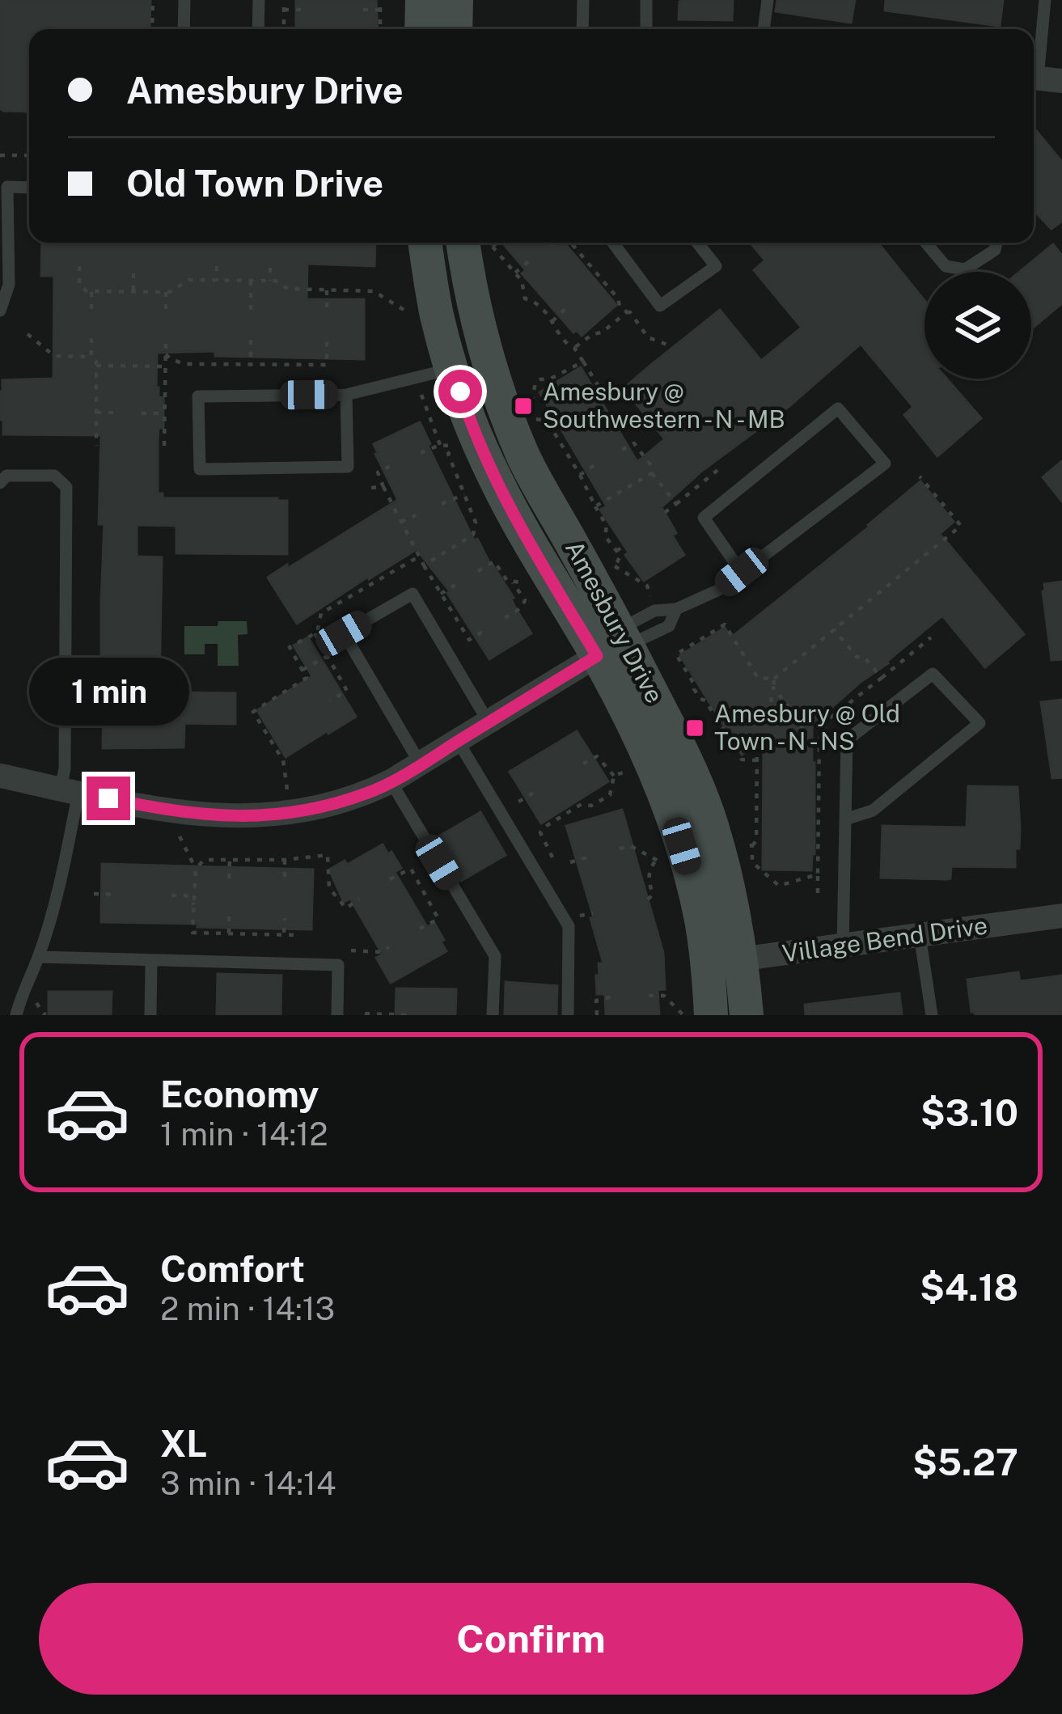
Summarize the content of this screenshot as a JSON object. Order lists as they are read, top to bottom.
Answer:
{
  "streets": {
    "street": ["Amesbury Drive", "Village Bend Drive"]
  },
  "crossings": [
    ["Amesbury Drive", "Village Bend Drive"]
  ],
  "places": {
    "transit": ["Amesbury @ Southwestern - N - MB", "Amesbury @ Old Town - N - NS"]
  },
  "page": {
    "banner": ["Amesbury Drive", "Old Town Drive"],
    "bubble": "1 min",
    "list": [
      {
        "name": "Economy",
        "note": "1 min · 14:12",
        "value": "$3.10"
      },
      {
        "name": "Comfort",
        "note": "2 min · 14:13",
        "value": "$4.18"
      },
      {
        "name": "XL",
        "note": "3 min · 14:14",
        "value": "$5.27"
      }
    ],
    "buttons": "Confirm"
  }
}
